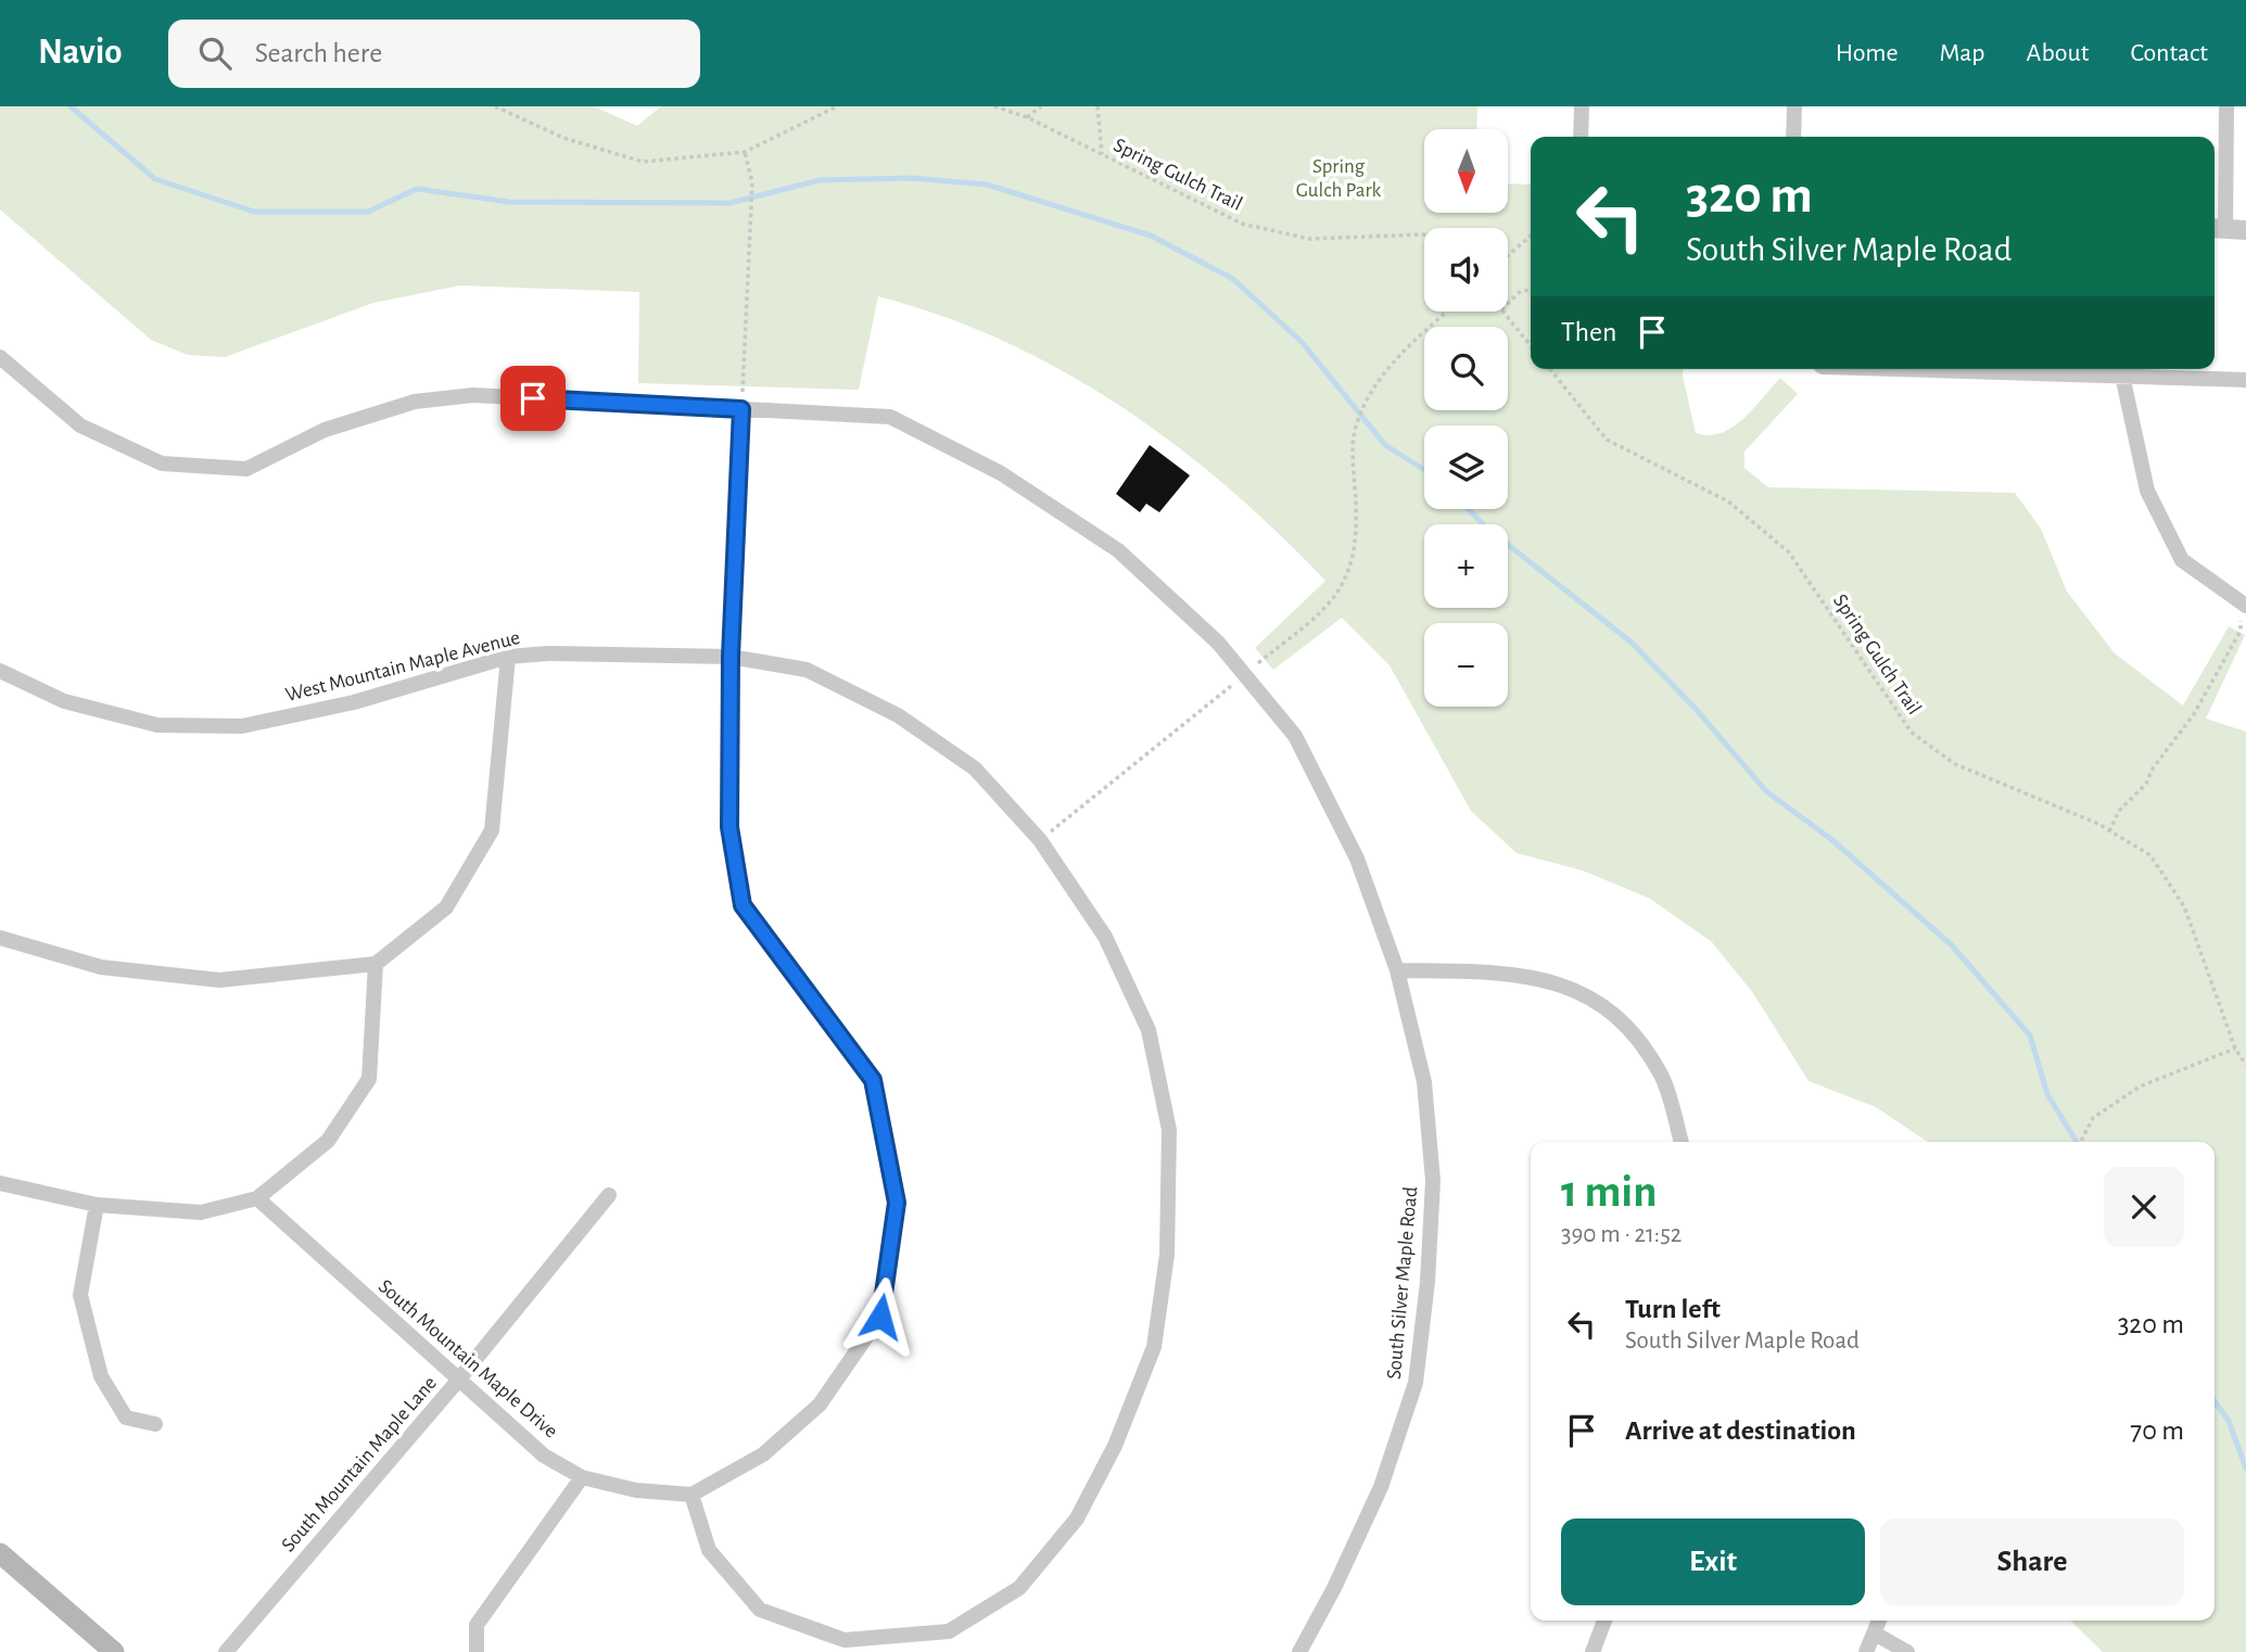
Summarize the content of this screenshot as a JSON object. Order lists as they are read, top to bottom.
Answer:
{
  "streets": {
    "street": [
      "West Mountain Maple Avenue",
      "South Silver Maple Road",
      "South Mountain Maple Drive",
      "South Mountain Maple Lane"
    ],
    "path": ["Spring Gulch Trail"]
  },
  "crossings": [
    ["West Mountain Maple Avenue", "South Mountain Maple Drive"],
    ["South Mountain Maple Drive", "South Mountain Maple Lane"]
  ],
  "parks": ["Spring Gulch Park"],
  "north": "bottom",
  "page": {
    "header": "Navio",
    "search": "Search here",
    "nav": [
      "Home",
      "Map",
      "About",
      "Contact"
    ],
    "map_buttons": ["+", "−"],
    "turn": ["320 m", "South Silver Maple Road"],
    "then": "Then",
    "heading": ["1 min", "390 m · 21:52"],
    "list": [
      {
        "name": "Turn left",
        "note": "South Silver Maple Road",
        "value": "320 m"
      },
      {
        "name": "Arrive at destination",
        "value": "70 m"
      }
    ],
    "buttons": ["Exit", "Share"]
  }
}
